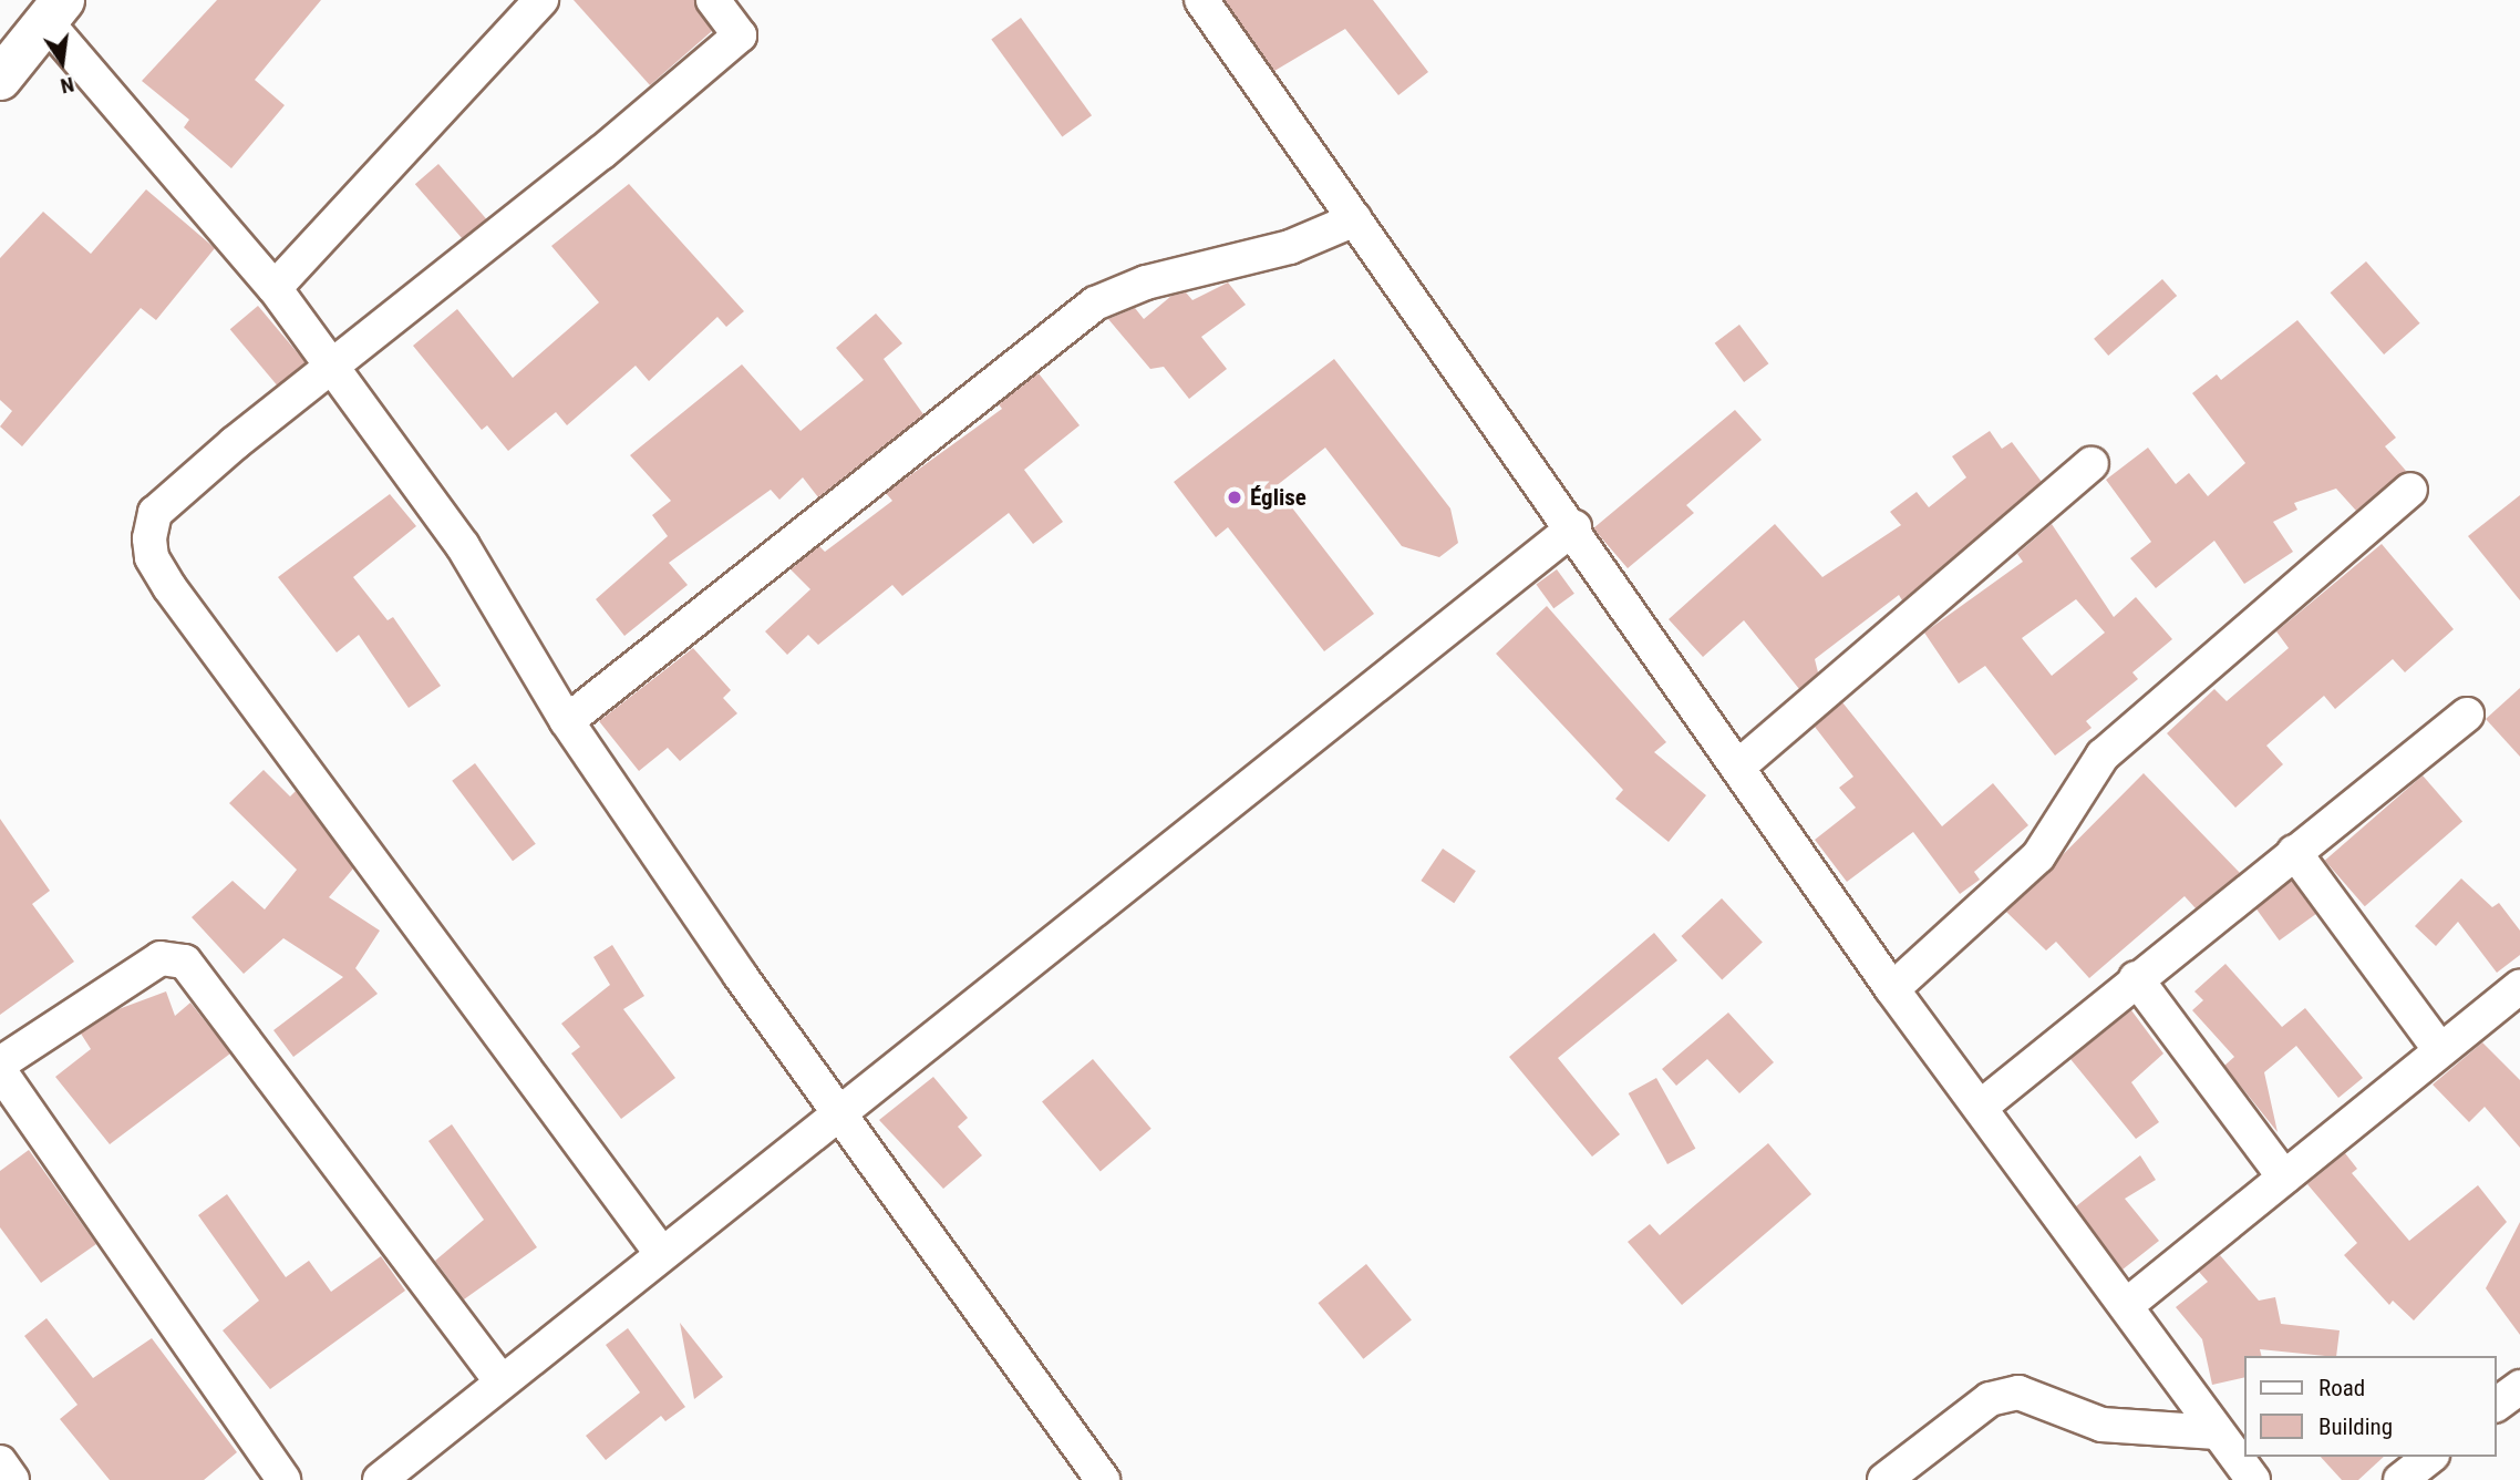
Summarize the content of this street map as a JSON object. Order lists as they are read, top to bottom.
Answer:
{
  "places": ["Église"],
  "legend": ["Road", "Building"],
  "north": "bottom"
}
